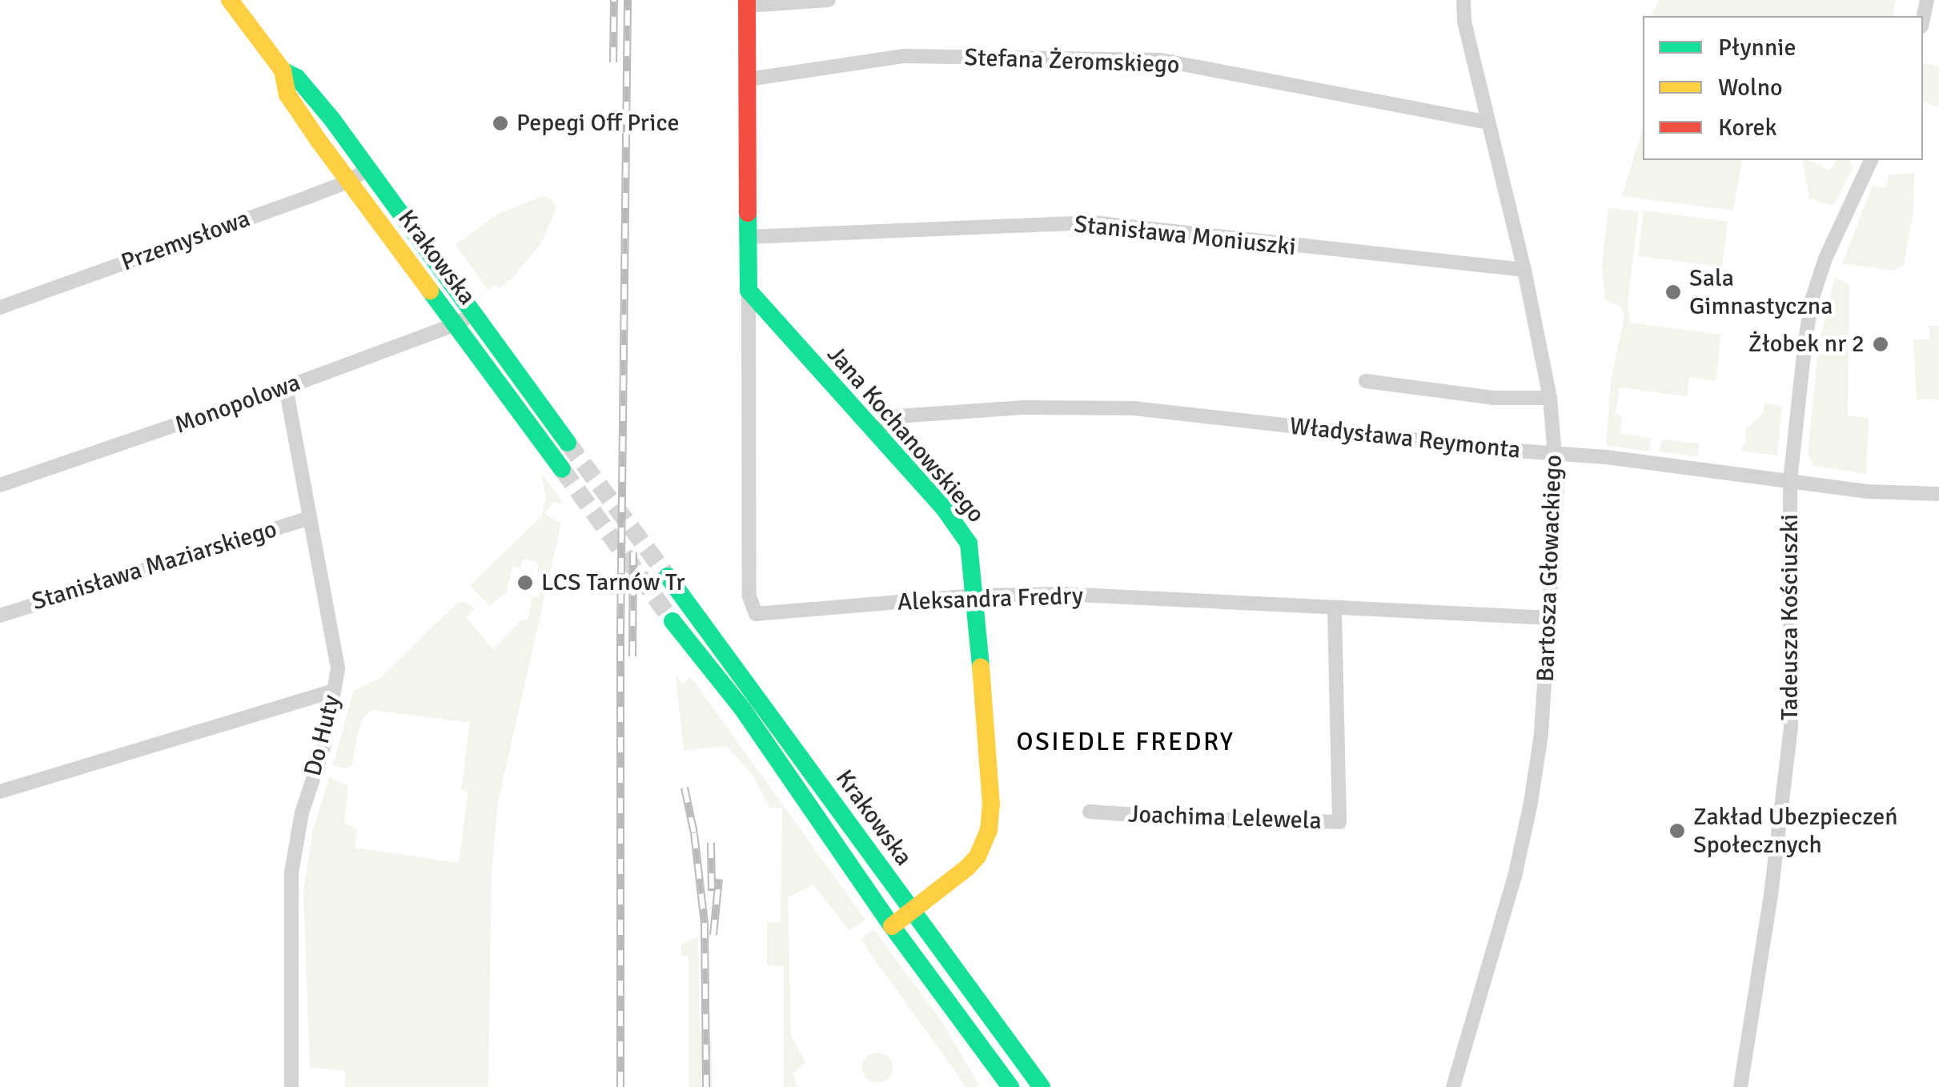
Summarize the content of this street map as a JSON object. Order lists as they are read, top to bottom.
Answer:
{
  "streets": {
    "street": [
      "Stefana Żeromskiego",
      "Stanisława Moniuszki",
      "Przemysłowa",
      "Krakowska",
      "Monopolowa",
      "Jana Kochanowskiego",
      "Władysława Reymonta",
      "Stanisława Maziarskiego",
      "Bartosza Głowackiego",
      "Aleksandra Fredry",
      "Tadeusza Kościuszki",
      "Do Huty",
      "Joachima Lelewela"
    ]
  },
  "crossings": [
    ["Stefana Żeromskiego", "Bartosza Głowackiego"],
    ["Stanisława Moniuszki", "Bartosza Głowackiego"],
    ["Przemysłowa", "Krakowska"],
    ["Krakowska", "Monopolowa"],
    ["Krakowska", "Jana Kochanowskiego"],
    ["Monopolowa", "Do Huty"],
    ["Jana Kochanowskiego", "Władysława Reymonta"],
    ["Jana Kochanowskiego", "Aleksandra Fredry"],
    ["Władysława Reymonta", "Bartosza Głowackiego"],
    ["Władysława Reymonta", "Tadeusza Kościuszki"],
    ["Stanisława Maziarskiego", "Do Huty"],
    ["Bartosza Głowackiego", "Aleksandra Fredry"],
    ["Aleksandra Fredry", "Joachima Lelewela"]
  ],
  "districts": ["OSIEDLE FREDRY"],
  "places": [
    "Pepegi Off Price",
    "Sala Gimnastyczna",
    "Żłobek nr 2",
    "LCS Tarnów Tr",
    "Zakład Ubezpieczeń Społecznych"
  ],
  "legend": ["Płynnie", "Wolno", "Korek"]
}
